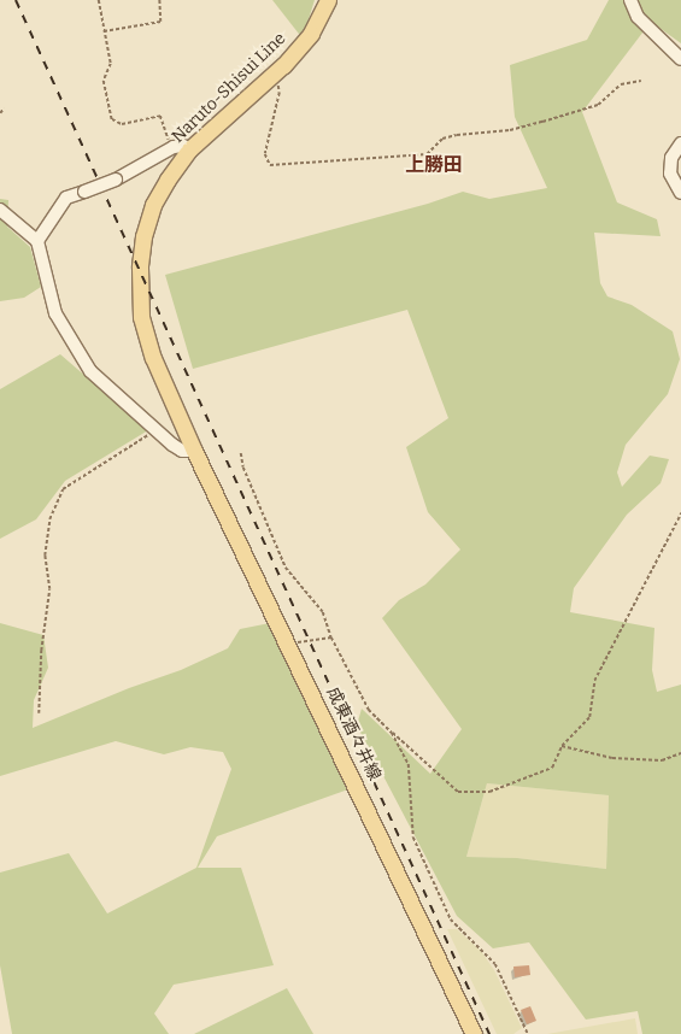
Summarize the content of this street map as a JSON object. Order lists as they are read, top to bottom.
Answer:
{
  "streets": {
    "main road": ["Naruto-Shisui Line", "成東酒々井線"]
  },
  "crossings": [
    ["Naruto-Shisui Line", "成東酒々井線"]
  ],
  "districts": ["上勝田"]
}
